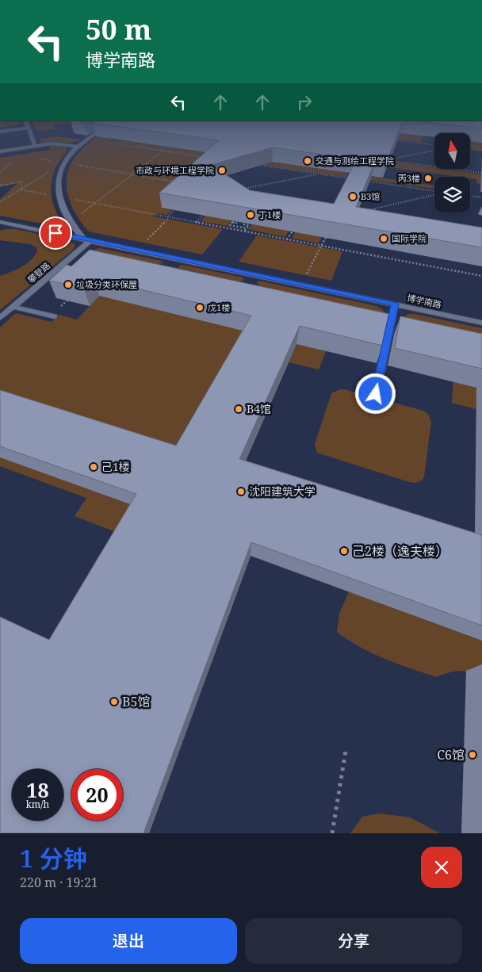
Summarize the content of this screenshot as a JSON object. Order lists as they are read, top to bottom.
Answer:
{
  "streets": {
    "lane": ["攀登路", "博学南路"]
  },
  "crossings": [
    ["攀登路", "博学南路"]
  ],
  "places": [
    "交通与测绘工程学院",
    "市政与环境工程学院",
    "丙3楼",
    "B3馆",
    "丁1楼",
    "国际学院",
    "垃圾分类环保屋",
    "戊1楼",
    "B4馆",
    "己1楼",
    "沈阳建筑大学",
    "己2楼（逸夫楼）",
    "B5馆",
    "C6馆"
  ],
  "north": "top",
  "page": {
    "turn": ["50 m", "博学南路"],
    "speed": "18 km/h",
    "limit": "20",
    "heading": ["1 分钟", "220 m · 19:21"],
    "buttons": ["退出", "分享"]
  }
}
